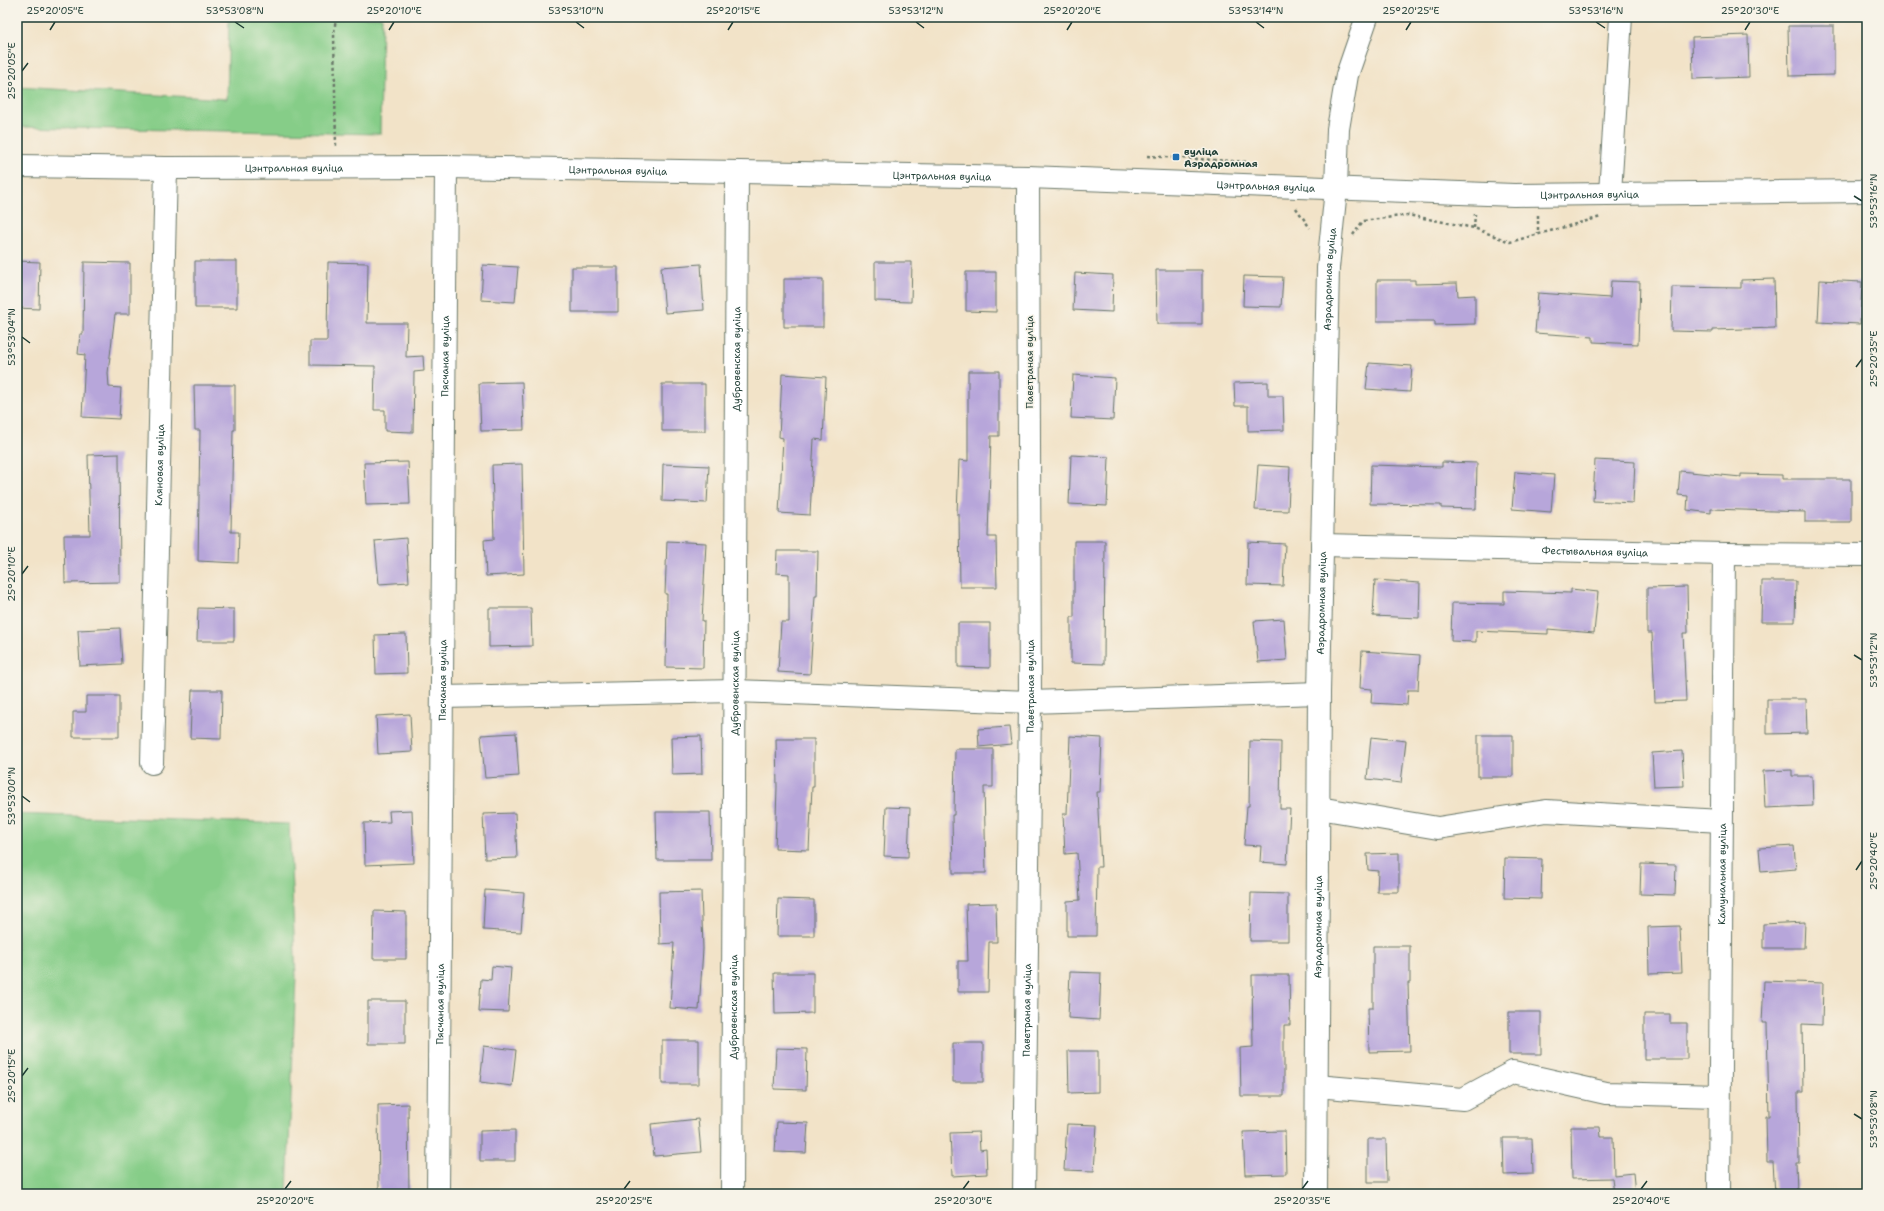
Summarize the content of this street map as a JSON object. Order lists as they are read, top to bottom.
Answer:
{
  "streets": {
    "street": [
      "Цэнтральная вуліца",
      "Аэрадромная вуліца",
      "Пясчаная вуліца",
      "Дубровенская вуліца",
      "Паветраная вуліца",
      "Кляновая вуліца",
      "Фестывальная вуліца",
      "Камунальная вуліца"
    ]
  },
  "crossings": [
    ["Цэнтральная вуліца", "Аэрадромная вуліца"],
    ["Цэнтральная вуліца", "Пясчаная вуліца"],
    ["Цэнтральная вуліца", "Дубровенская вуліца"],
    ["Цэнтральная вуліца", "Паветраная вуліца"],
    ["Цэнтральная вуліца", "Кляновая вуліца"],
    ["Аэрадромная вуліца", "Фестывальная вуліца"],
    ["Фестывальная вуліца", "Камунальная вуліца"]
  ],
  "places": {
    "transit": ["вуліца Аэрадромная"]
  },
  "coordinates": [
    "25°20'05\"E",
    "53°53'08\"N",
    "25°20'10\"E",
    "53°53'10\"N",
    "25°20'15\"E",
    "53°53'12\"N",
    "25°20'20\"E",
    "53°53'14\"N",
    "25°20'25\"E",
    "53°53'16\"N",
    "25°20'30\"E",
    "53°53'04\"N",
    "25°20'35\"E",
    "53°53'00\"N",
    "25°20'40\"E"
  ]
}
